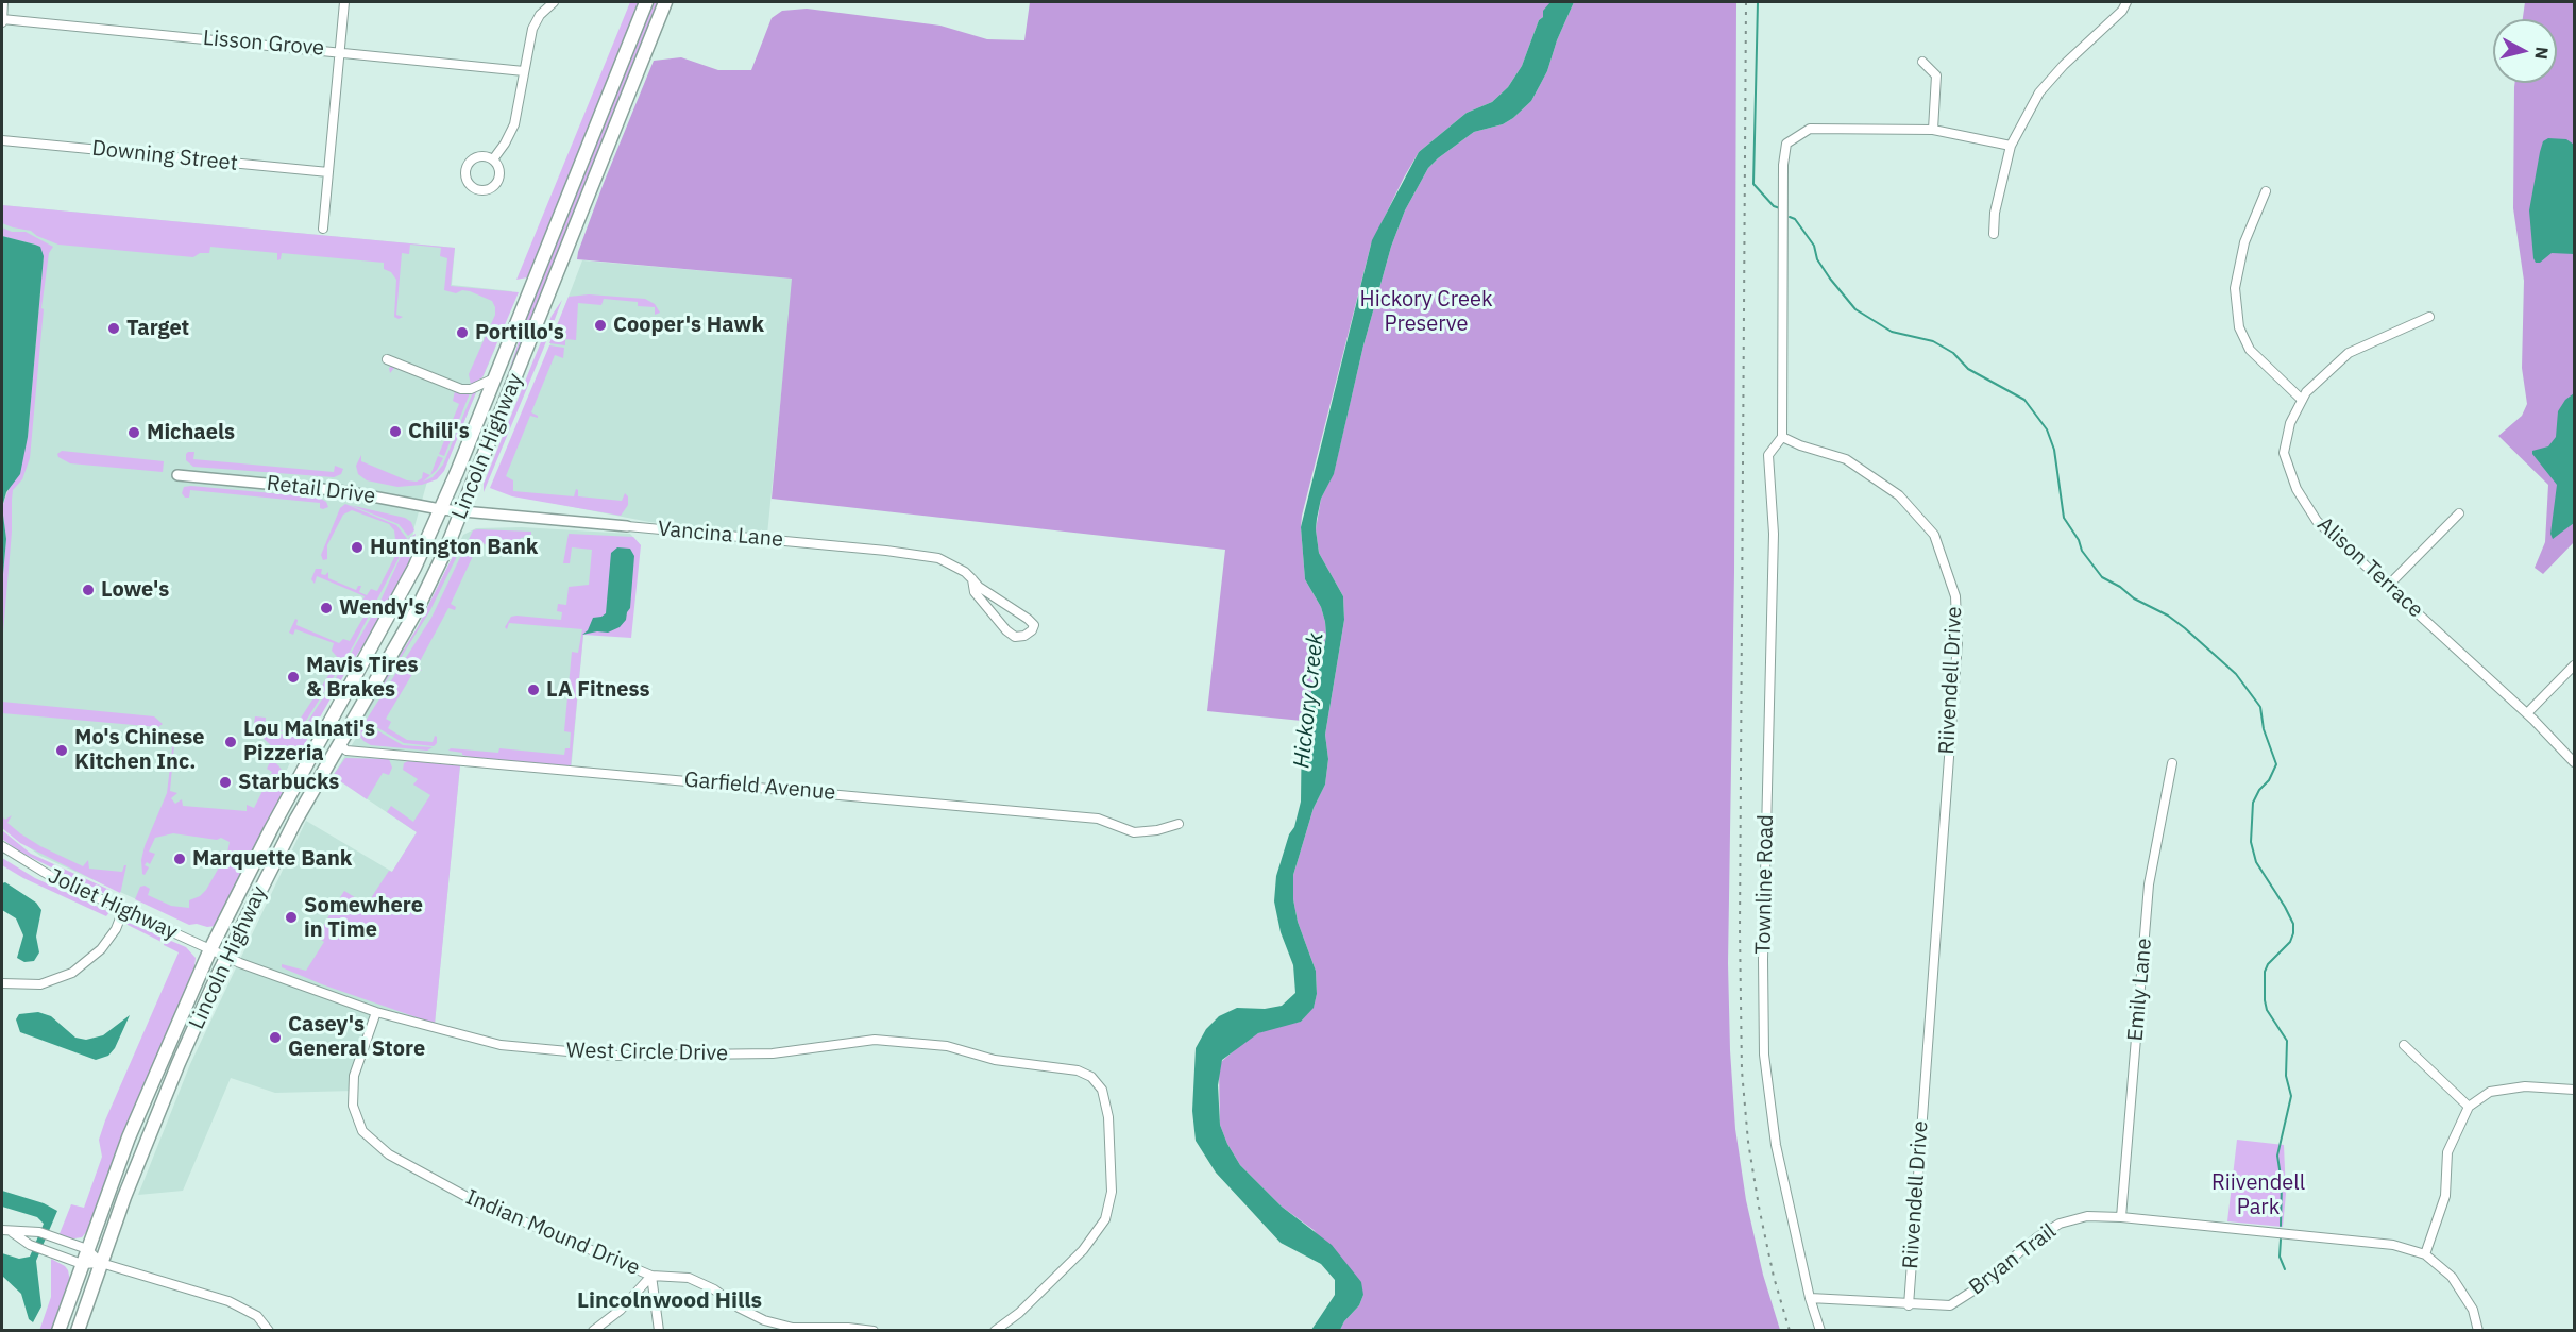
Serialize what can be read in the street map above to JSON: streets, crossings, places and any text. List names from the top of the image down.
{
  "streets": {
    "main road": ["Lincoln Highway"],
    "street": [
      "Lisson Grove",
      "Downing Street",
      "Retail Drive",
      "Vancina Lane",
      "Alison Terrace",
      "Riivendell Drive",
      "Garfield Avenue",
      "Townline Road",
      "Joliet Highway",
      "Emily Lane",
      "West Circle Drive",
      "Indian Mound Drive",
      "Bryan Trail"
    ]
  },
  "crossings": [
    ["Lincoln Highway", "Retail Drive"],
    ["Lincoln Highway", "Vancina Lane"],
    ["Lincoln Highway", "Garfield Avenue"],
    ["Lincoln Highway", "Joliet Highway"],
    ["Lincoln Highway", "West Circle Drive"],
    ["Retail Drive", "Vancina Lane"],
    ["Riivendell Drive", "Townline Road"],
    ["Riivendell Drive", "Bryan Trail"],
    ["Townline Road", "Bryan Trail"],
    ["Joliet Highway", "West Circle Drive"],
    ["Emily Lane", "Bryan Trail"],
    ["West Circle Drive", "Indian Mound Drive"]
  ],
  "districts": ["Lincolnwood Hills"],
  "water": ["Hickory Creek"],
  "parks": ["Hickory Creek Preserve", "Riivendell Park"],
  "places": [
    "Cooper's Hawk",
    "Target",
    "Portillo's",
    "Chili's",
    "Michaels",
    "Huntington Bank",
    "Lowe's",
    "Wendy's",
    "Mavis Tires & Brakes",
    "LA Fitness",
    "Lou Malnati's Pizzeria",
    "Mo's Chinese Kitchen Inc.",
    "Starbucks",
    "Marquette Bank",
    "Somewhere in Time",
    "Casey's General Store"
  ],
  "north": "right"
}
